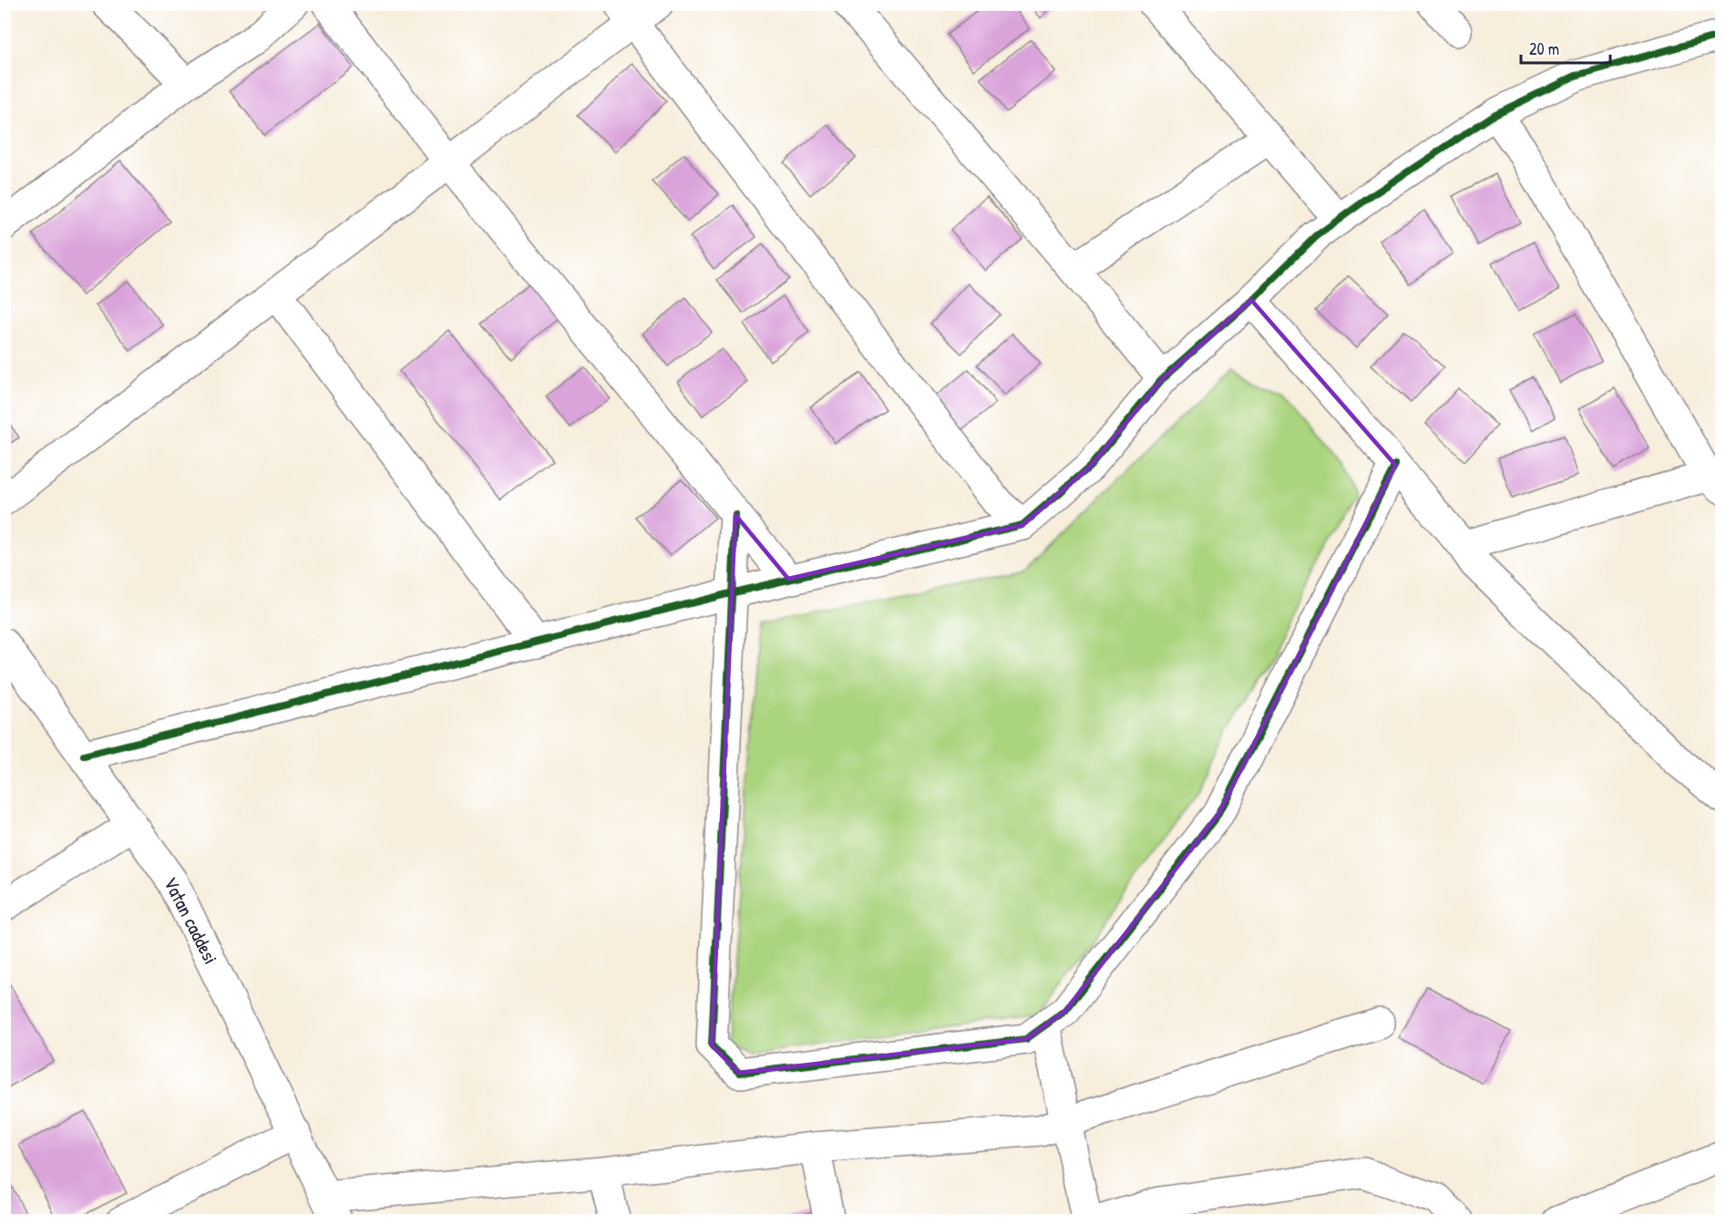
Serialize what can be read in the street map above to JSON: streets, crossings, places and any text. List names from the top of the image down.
{
  "streets": {
    "street": ["Vatan caddesi"]
  },
  "scale_bar": "20 m"
}
